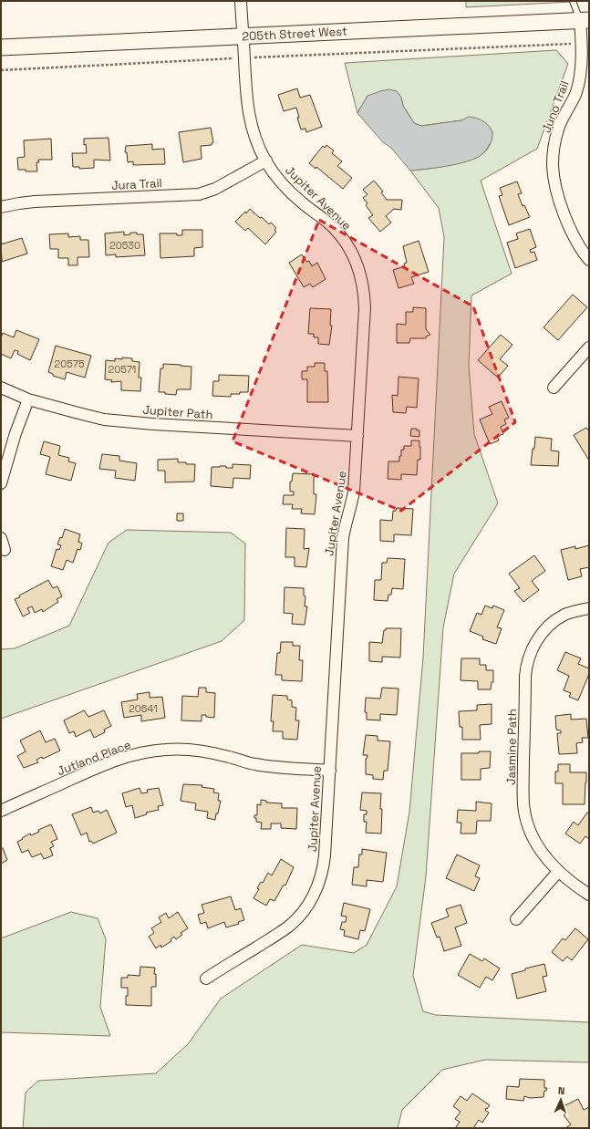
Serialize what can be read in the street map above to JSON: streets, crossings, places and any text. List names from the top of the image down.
{
  "streets": {
    "street": [
      "205th Street West",
      "Juno Trail",
      "Jura Trail",
      "Jupiter Avenue",
      "Jupiter Path",
      "Jasmine Path",
      "Jutland Place"
    ]
  },
  "crossings": [
    ["205th Street West", "Juno Trail"],
    ["205th Street West", "Jupiter Avenue"],
    ["Jura Trail", "Jupiter Avenue"],
    ["Jupiter Avenue", "Jupiter Path"],
    ["Jupiter Avenue", "Jutland Place"]
  ],
  "house_numbers": [
    "20530",
    "20575",
    "20571",
    "20641"
  ],
  "north": "top"
}
